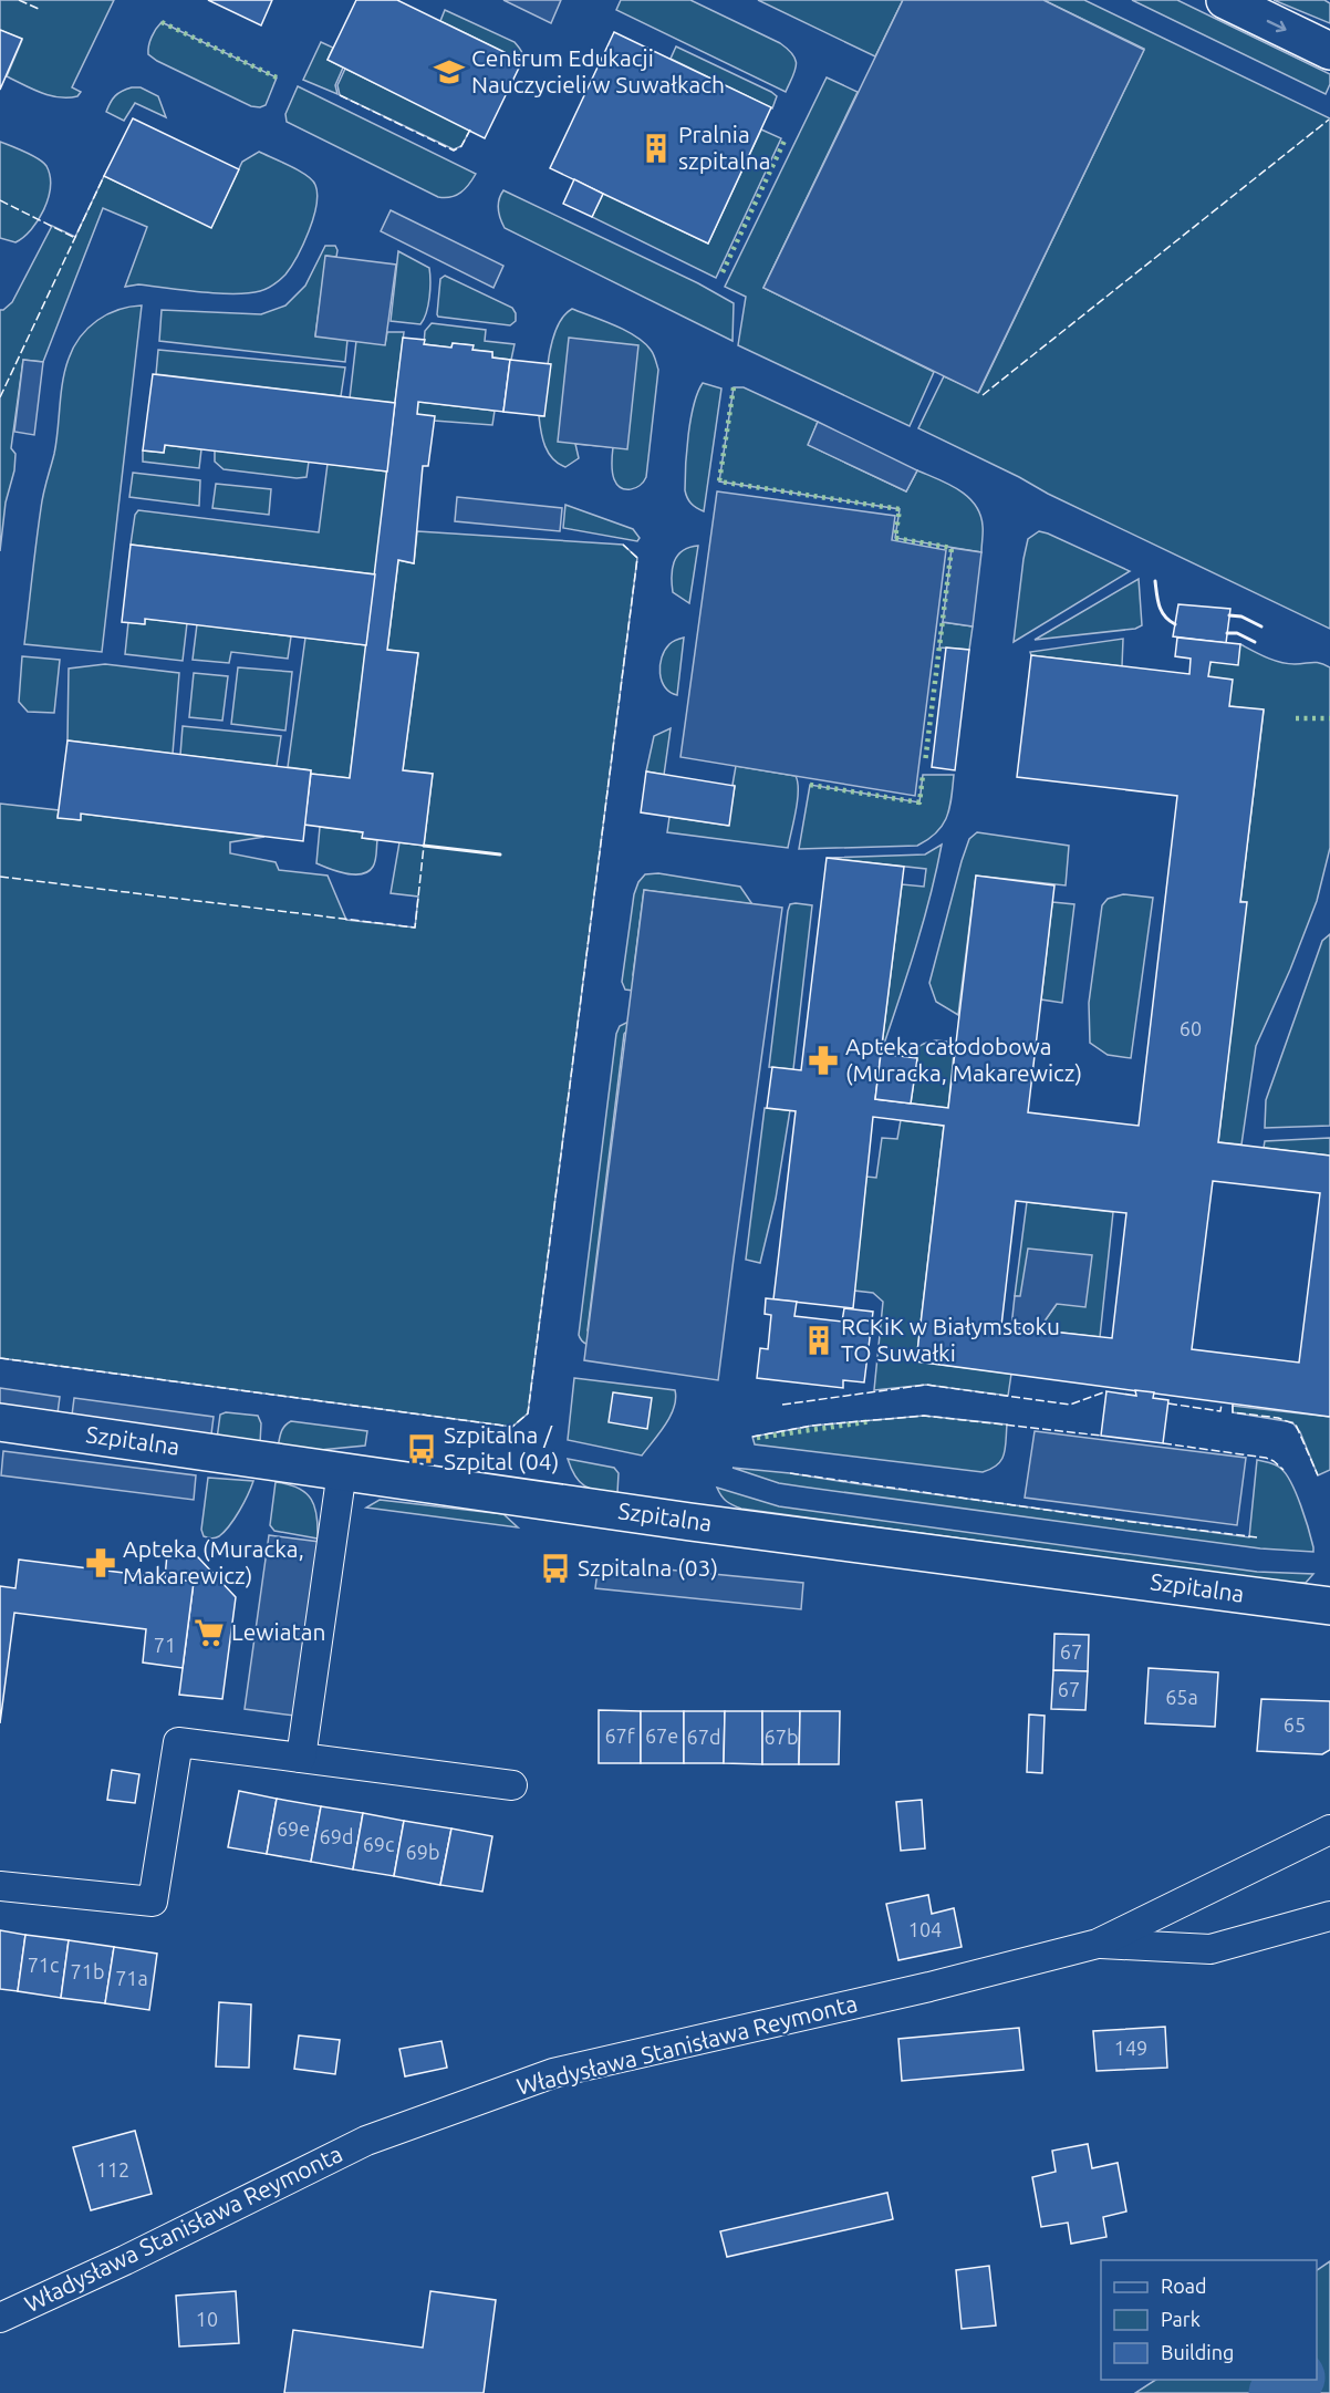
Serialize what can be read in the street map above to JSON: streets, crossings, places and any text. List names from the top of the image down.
{
  "streets": {
    "street": ["Szpitalna", "Władysława Stanisława Reymonta"]
  },
  "places": {
    "school or university": ["Centrum Edukacji Nauczycieli w Suwałkach"],
    "building": ["Pralnia szpitalna", "RCKiK w Białymstoku TO Suwałki"],
    "pharmacy": ["Apteka całodobowa (Muracka, Makarewicz)", "Apteka (Muracka, Makarewicz)"],
    "bus stop": ["Szpitalna / Szpital (04)", "Szpitalna (03)"],
    "supermarket": ["Lewiatan"]
  },
  "house_numbers": [
    "60",
    "71",
    "67",
    "67",
    "65a",
    "65",
    "67f",
    "67e",
    "67d",
    "67b",
    "69e",
    "69d",
    "69c",
    "69b",
    "104",
    "71c",
    "71b",
    "71a",
    "149",
    "112",
    "10"
  ],
  "legend": ["Road", "Park", "Building"]
}
